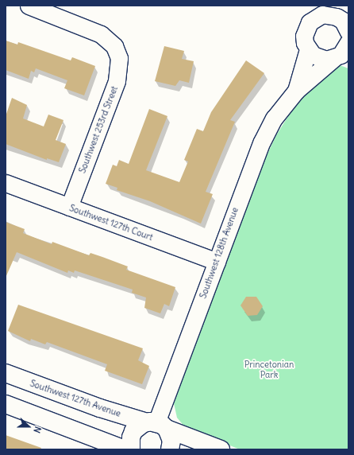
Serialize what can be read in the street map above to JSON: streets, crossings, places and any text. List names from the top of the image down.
{
  "streets": {
    "street": [
      "Southwest 253rd Street",
      "Southwest 127th Court",
      "Southwest 128th Avenue",
      "Southwest 127th Avenue"
    ]
  },
  "crossings": [
    ["Southwest 253rd Street", "Southwest 127th Court"],
    ["Southwest 127th Court", "Southwest 128th Avenue"],
    ["Southwest 128th Avenue", "Southwest 127th Avenue"]
  ],
  "parks": ["Princetonian Park"],
  "north": "right"
}
